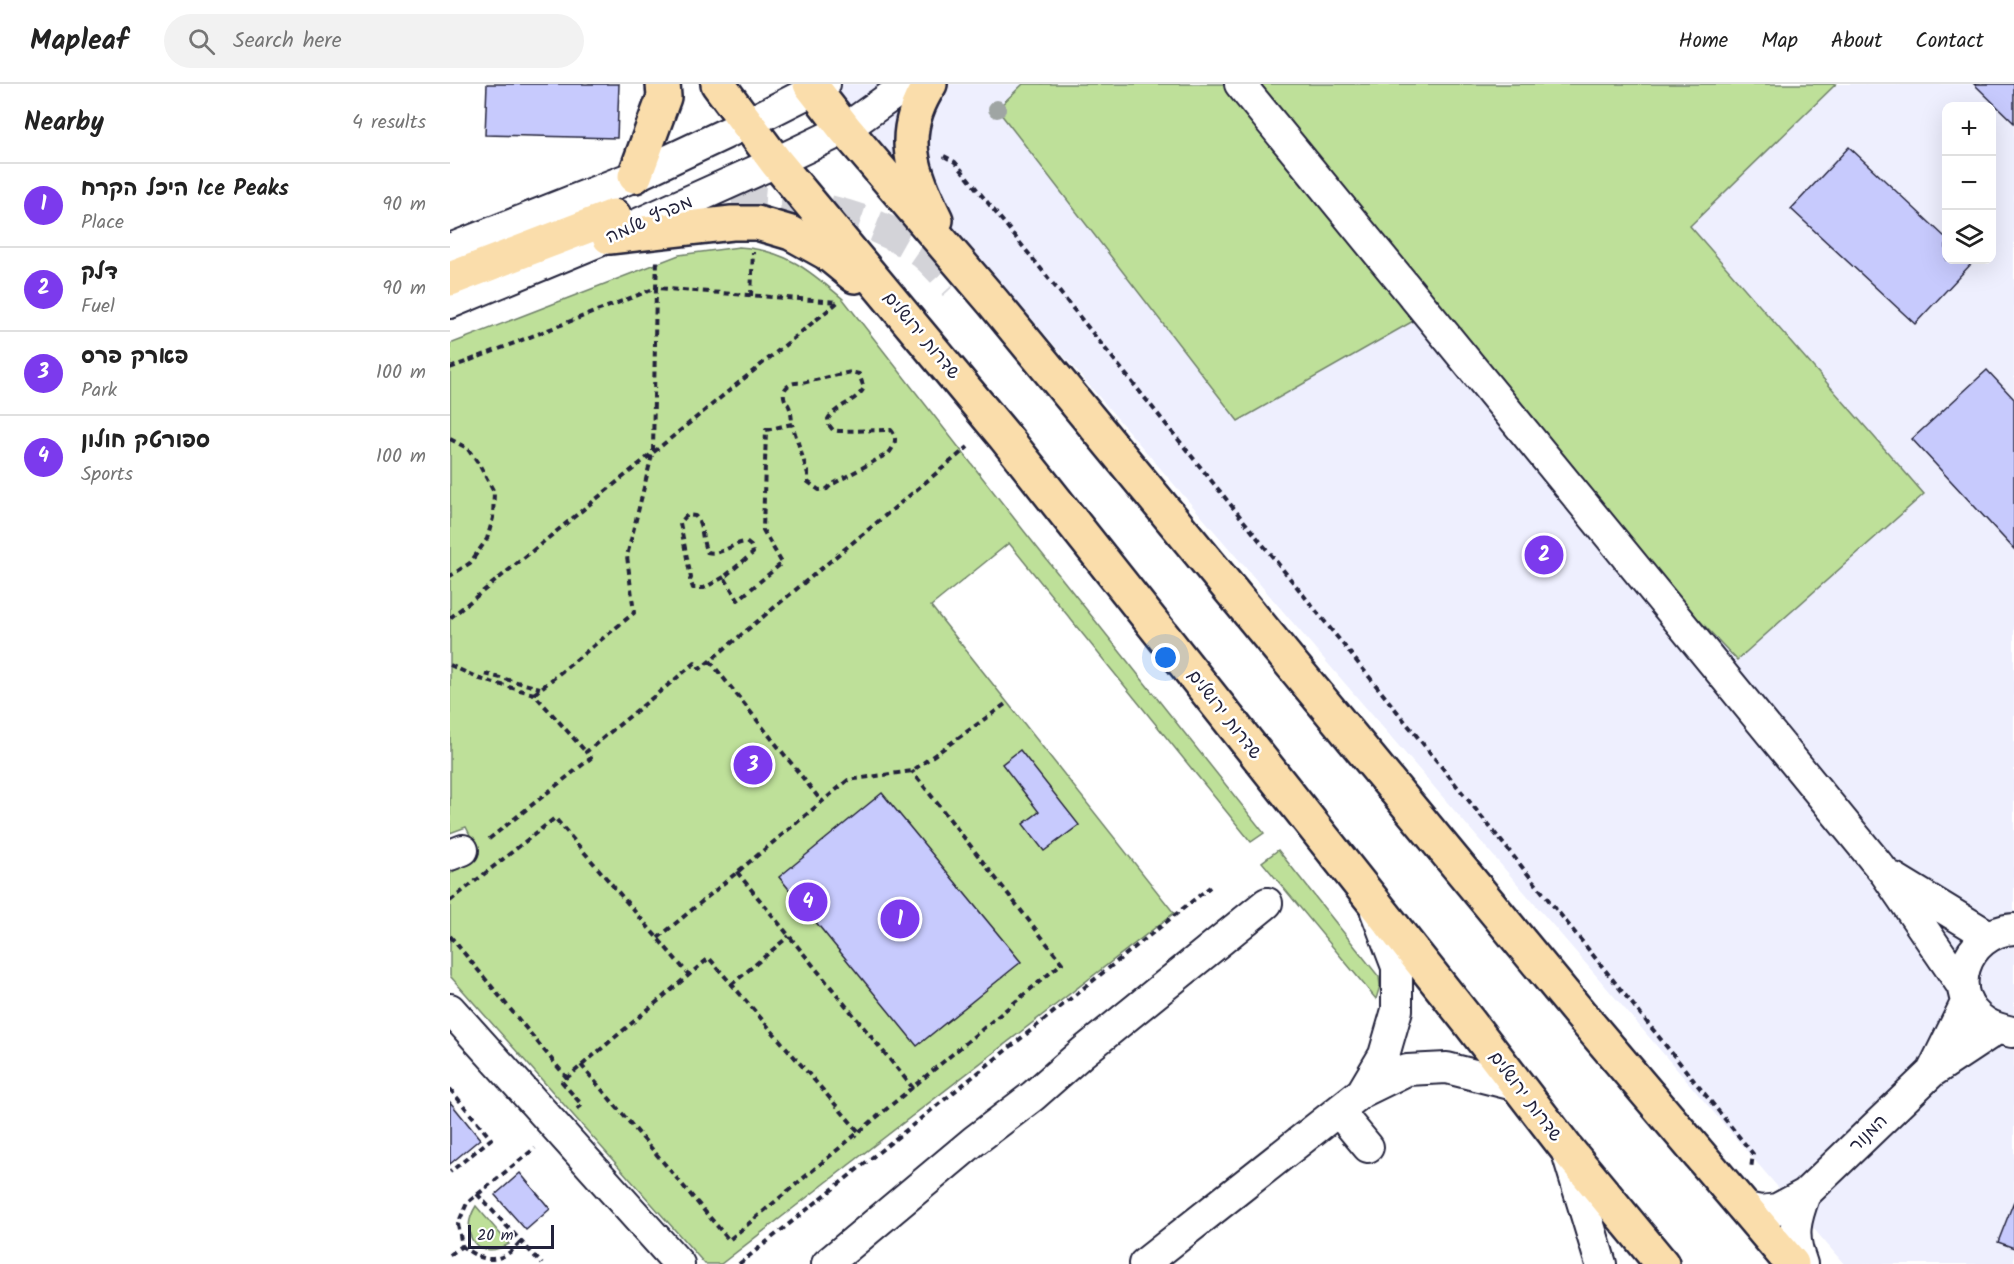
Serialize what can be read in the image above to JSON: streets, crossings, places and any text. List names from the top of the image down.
{
  "streets": {
    "main road": ["שדרות ירושלים"],
    "street": ["מפרץ שלמה", "המנור"]
  },
  "crossings": [
    ["מפרץ שלמה", "שדרות ירושלים"]
  ],
  "scale_bar": "20 m",
  "page": {
    "header": "Mapleaf",
    "search": "Search here",
    "nav": [
      "Home",
      "Map",
      "About",
      "Contact"
    ],
    "heading": ["Nearby", "4 results"],
    "map_buttons": ["+", "−"],
    "list": [
      {
        "mark": "1",
        "name": "היכל הקרח Ice Peaks",
        "note": "Place",
        "value": "90 m"
      },
      {
        "mark": "2",
        "name": "דלק",
        "note": "Fuel",
        "value": "90 m"
      },
      {
        "mark": "3",
        "name": "פארק פרס",
        "note": "Park",
        "value": "100 m"
      },
      {
        "mark": "4",
        "name": "ספורטק חולון",
        "note": "Sports",
        "value": "100 m"
      }
    ],
    "pins": [
      "2",
      "3",
      "4",
      "1"
    ],
    "scale": "20 m"
  }
}
